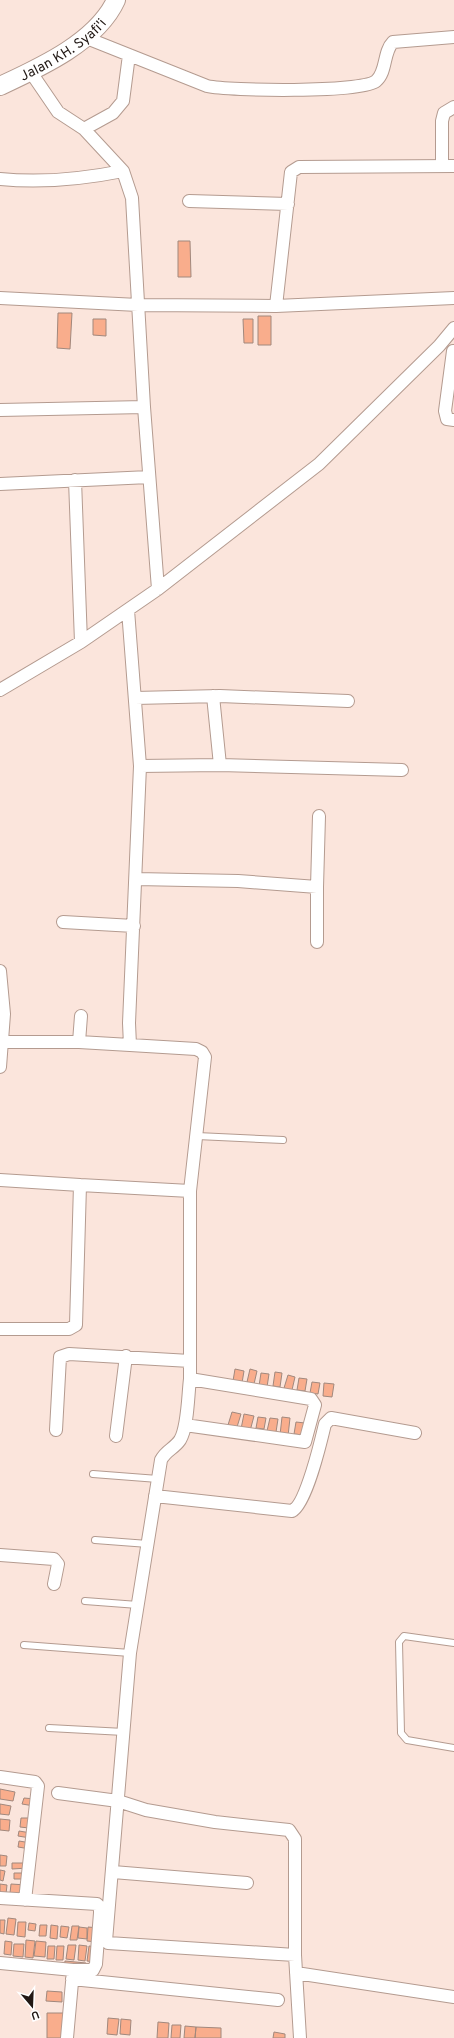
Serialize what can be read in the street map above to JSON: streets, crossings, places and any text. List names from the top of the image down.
{
  "streets": {
    "main road": ["Jalan KH. Syafi'i"]
  },
  "north": "bottom"
}
